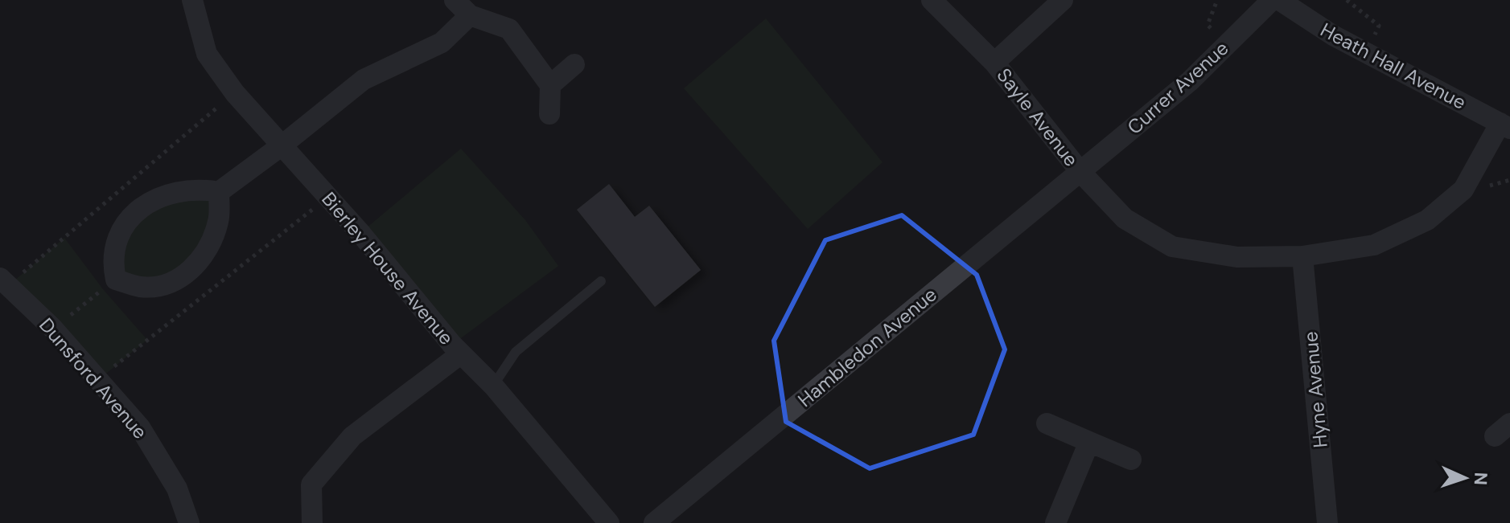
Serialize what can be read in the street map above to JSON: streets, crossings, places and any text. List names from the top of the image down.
{
  "streets": {
    "street": [
      "Heath Hall Avenue",
      "Currer Avenue",
      "Sayle Avenue",
      "Bierley House Avenue",
      "Hambledon Avenue",
      "Dunsford Avenue",
      "Hyne Avenue"
    ]
  },
  "crossings": [
    ["Heath Hall Avenue", "Sayle Avenue"],
    ["Currer Avenue", "Sayle Avenue"],
    ["Currer Avenue", "Hambledon Avenue"],
    ["Sayle Avenue", "Hambledon Avenue"],
    ["Sayle Avenue", "Hyne Avenue"]
  ],
  "north": "right"
}
